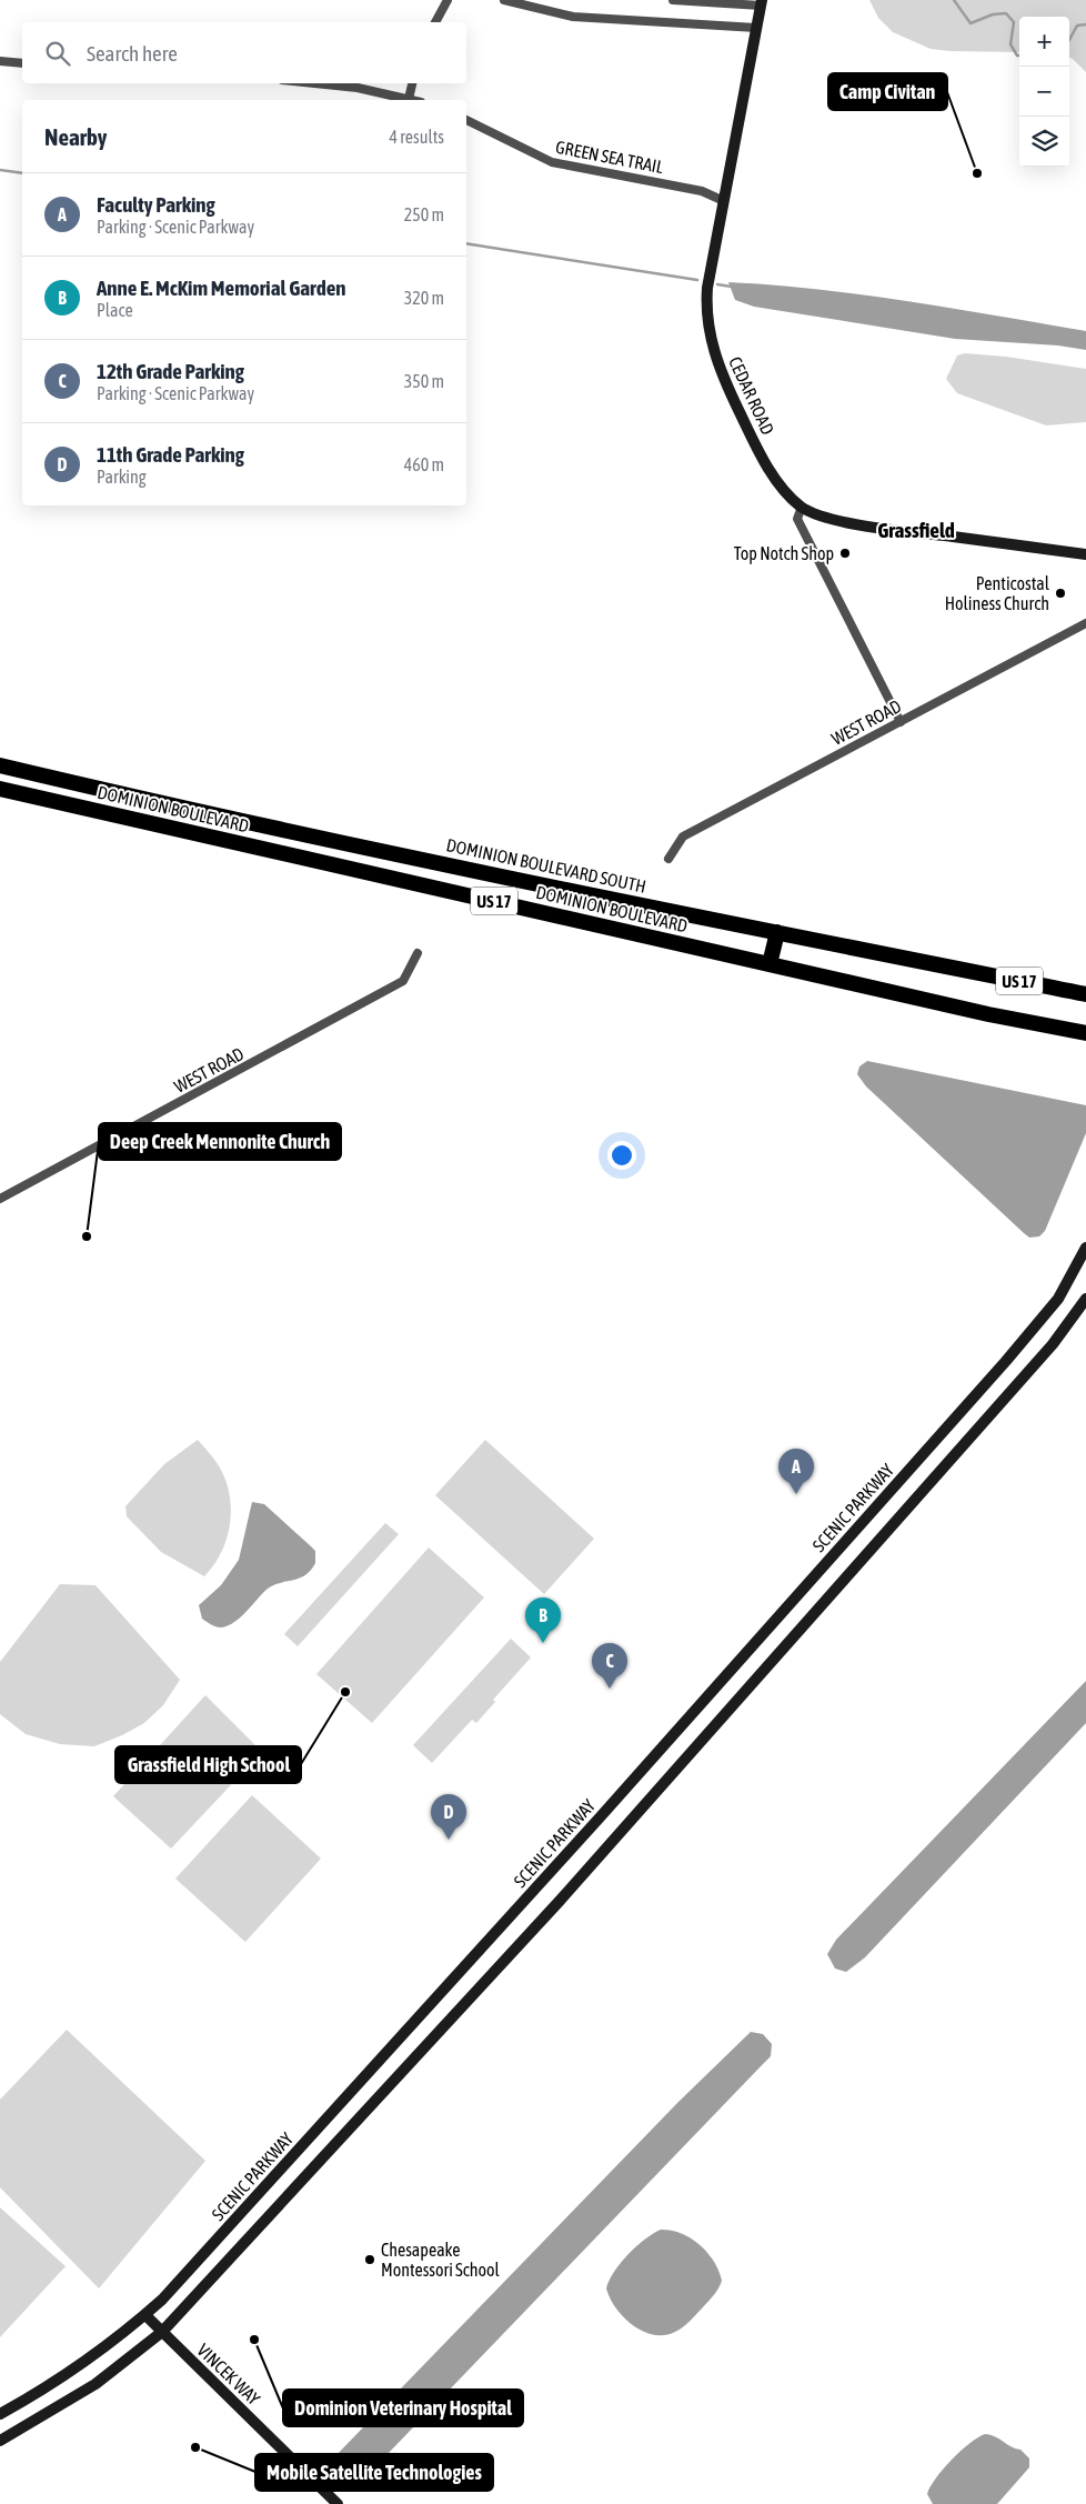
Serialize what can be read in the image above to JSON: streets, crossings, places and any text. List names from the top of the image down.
{
  "streets": {
    "highway": ["DOMINION BOULEVARD", "DOMINION BOULEVARD SOUTH", "US 17"],
    "street": [
      "GREEN SEA TRAIL",
      "CEDAR ROAD",
      "WEST ROAD",
      "SCENIC PARKWAY",
      "VINCEK WAY"
    ]
  },
  "crossings": [
    ["GREEN SEA TRAIL", "CEDAR ROAD"],
    ["DOMINION BOULEVARD", "US 17"],
    ["SCENIC PARKWAY", "VINCEK WAY"]
  ],
  "districts": ["Grassfield"],
  "places": [
    "Camp Civitan",
    "Top Notch Shop",
    "Penticostal Holiness Church",
    "Deep Creek Mennonite Church",
    "Grassfield High School",
    "Chesapeake Montessori School",
    "Dominion Veterinary Hospital",
    "Mobile Satellite Technologies"
  ],
  "page": {
    "map_buttons": ["+", "−"],
    "search": "Search here",
    "heading": ["Nearby", "4 results"],
    "list": [
      {
        "mark": "A",
        "name": "Faculty Parking",
        "note": "Parking · Scenic Parkway",
        "value": "250 m"
      },
      {
        "mark": "B",
        "name": "Anne E. McKim Memorial Garden",
        "note": "Place",
        "value": "320 m"
      },
      {
        "mark": "C",
        "name": "12th Grade Parking",
        "note": "Parking · Scenic Parkway",
        "value": "350 m"
      },
      {
        "mark": "D",
        "name": "11th Grade Parking",
        "note": "Parking",
        "value": "460 m"
      }
    ],
    "pins": [
      "A",
      "B",
      "C",
      "D"
    ]
  }
}
